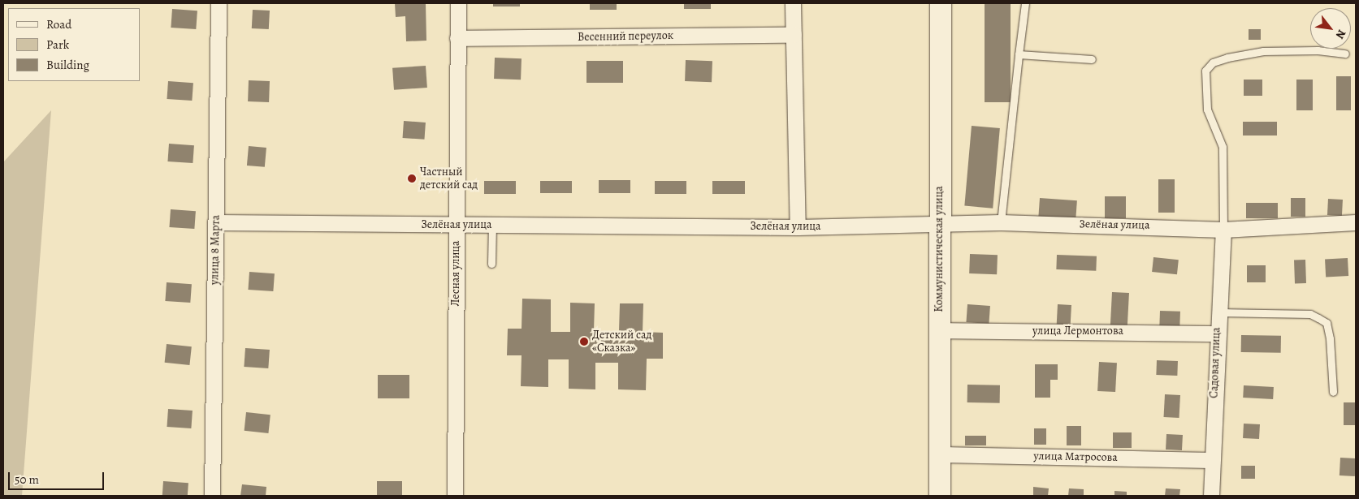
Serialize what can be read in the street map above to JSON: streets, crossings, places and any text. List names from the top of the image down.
{
  "streets": {
    "street": [
      "Весенний переулок",
      "Зелёная улица",
      "Коммунистическая улица",
      "улица 8 Марта",
      "Лесная улица",
      "улица Лермонтова",
      "Садовая улица",
      "улица Матросова"
    ]
  },
  "crossings": [
    ["Весенний переулок", "Лесная улица"],
    ["Зелёная улица", "Коммунистическая улица"],
    ["Зелёная улица", "улица 8 Марта"],
    ["Зелёная улица", "Лесная улица"],
    ["Зелёная улица", "Садовая улица"],
    ["Коммунистическая улица", "улица Лермонтова"],
    ["Коммунистическая улица", "улица Матросова"],
    ["улица Лермонтова", "Садовая улица"],
    ["Садовая улица", "улица Матросова"]
  ],
  "places": ["Частный детский сад", "Детский сад «Сказка»"],
  "legend": ["Road", "Park", "Building"],
  "scale_bar": "50 m",
  "north": "bottom right"
}
